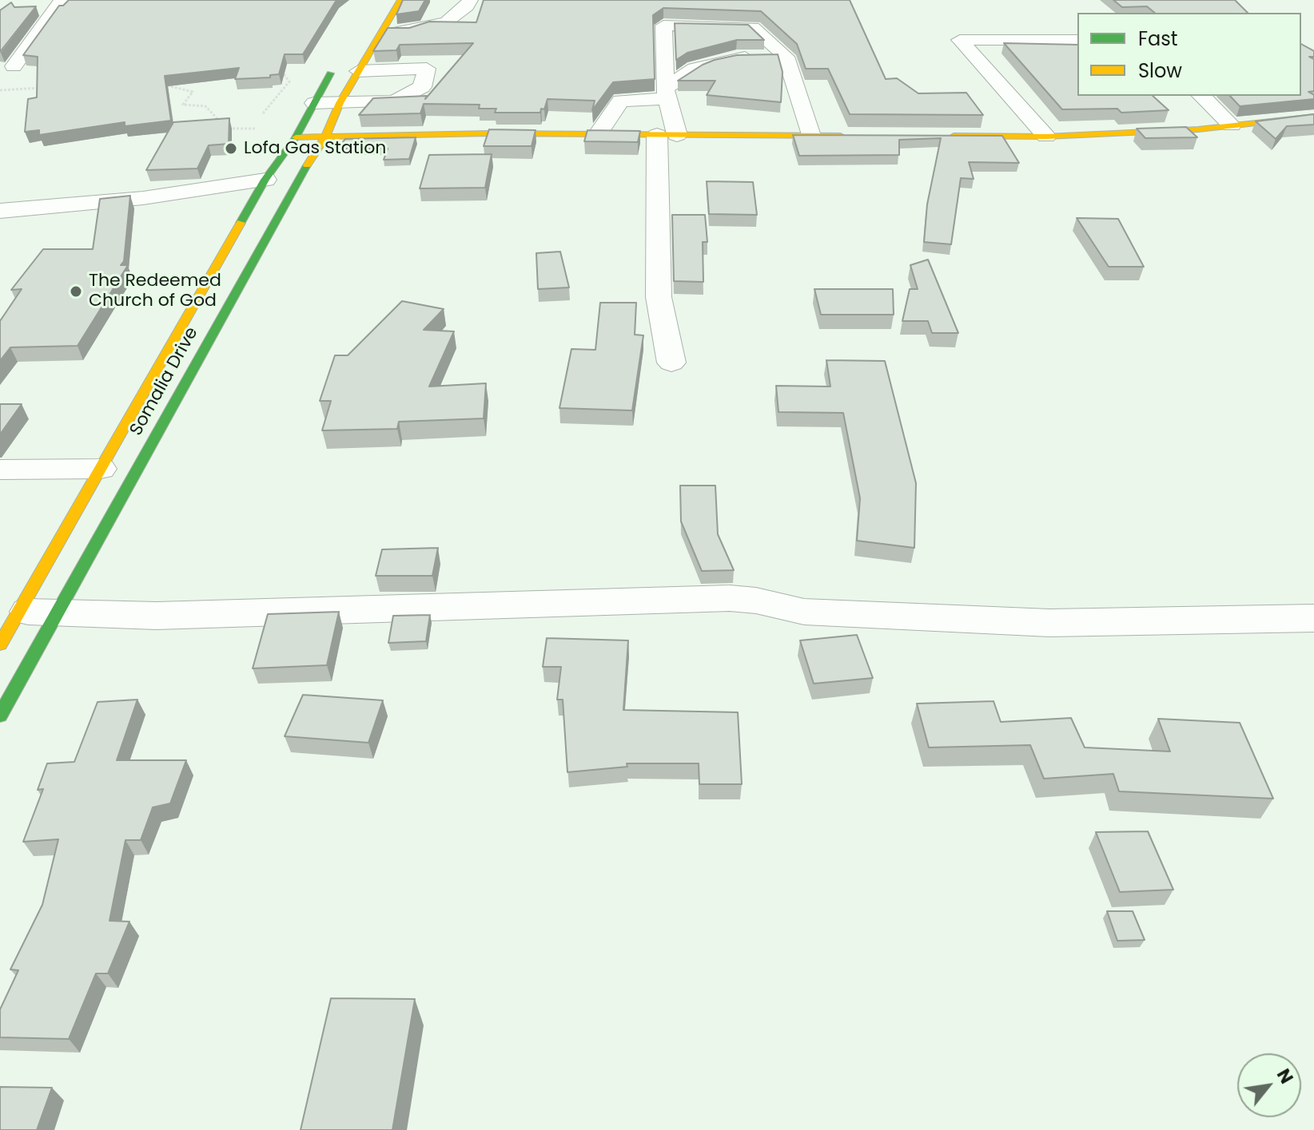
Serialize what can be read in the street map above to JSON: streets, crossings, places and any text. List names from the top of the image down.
{
  "streets": {
    "main road": ["Somalia Drive"]
  },
  "places": ["Lofa Gas Station", "The Redeemed Church of God"],
  "legend": ["Fast", "Slow"],
  "north": "top right"
}
